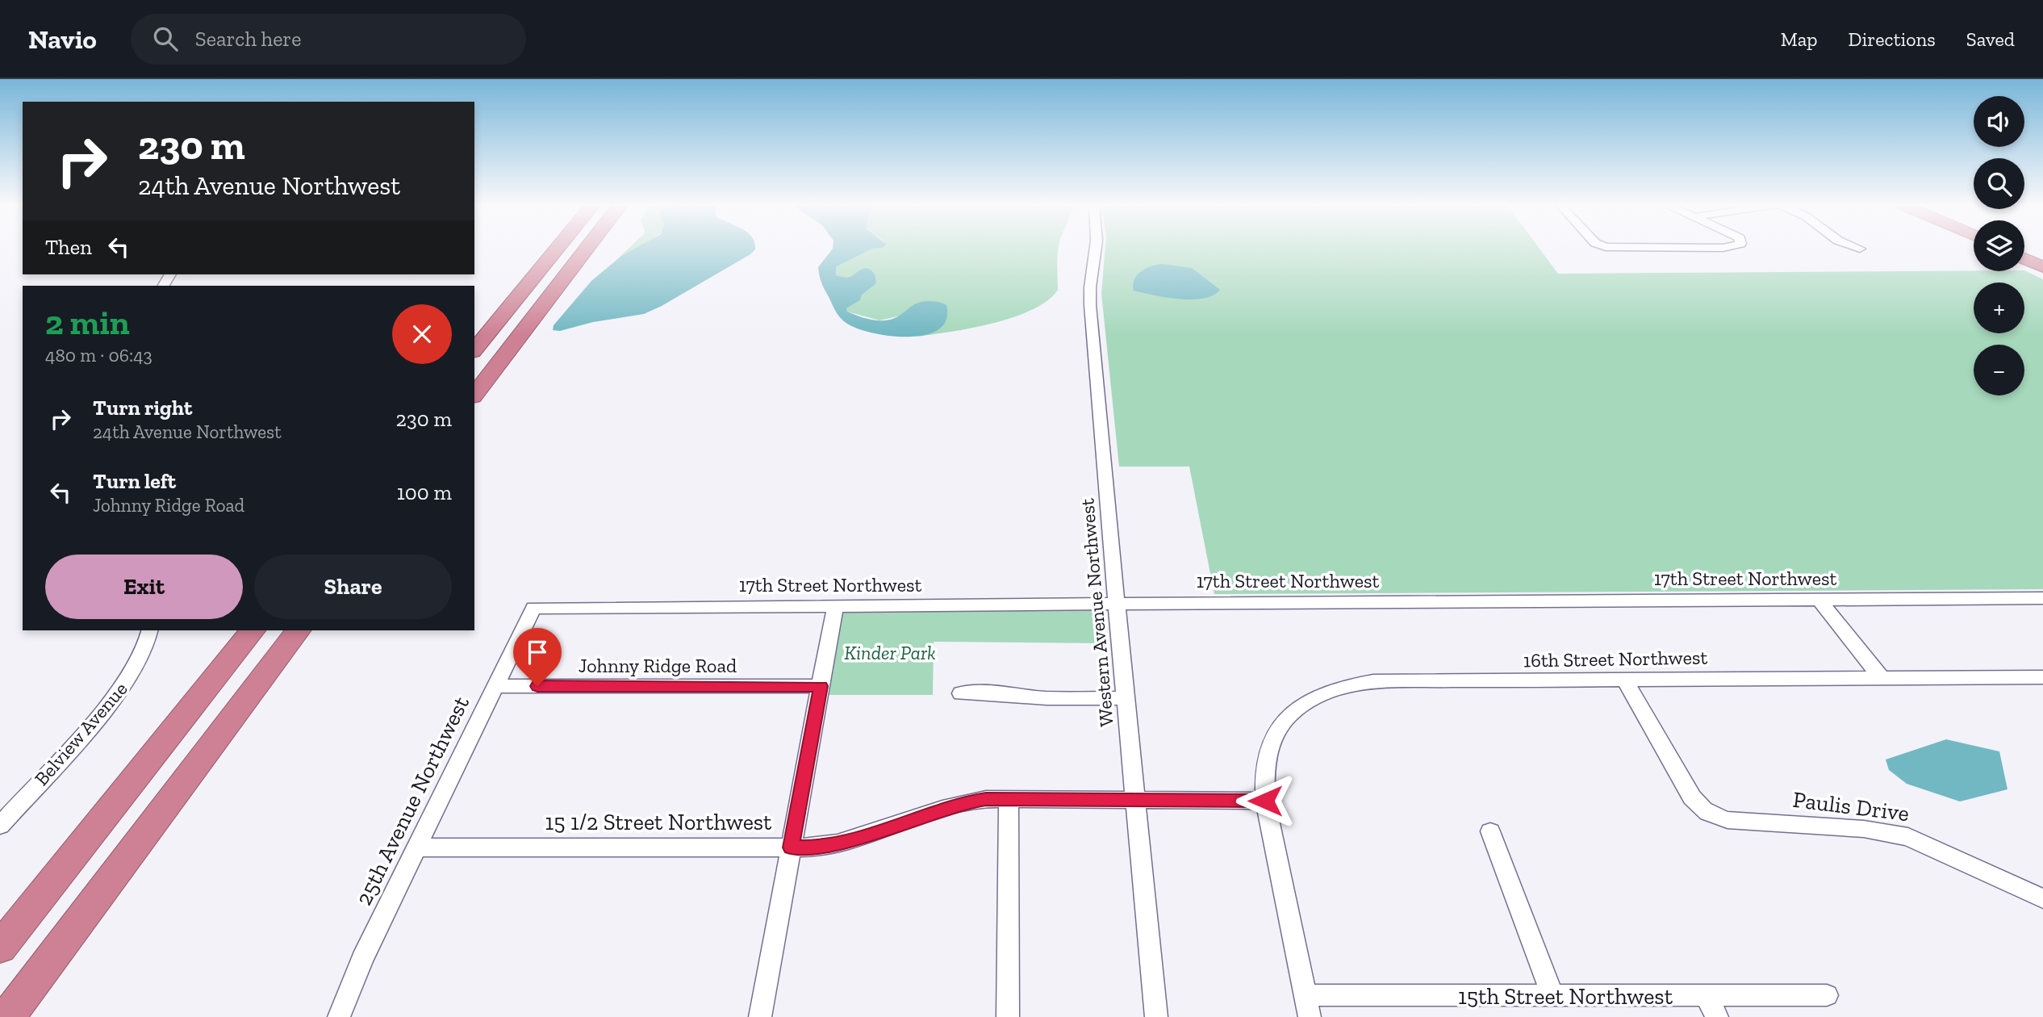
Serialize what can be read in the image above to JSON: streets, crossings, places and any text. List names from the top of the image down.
{
  "streets": {
    "street": [
      "17th Street Northwest",
      "Western Avenue Northwest",
      "16th Street Northwest",
      "Johnny Ridge Road",
      "Belview Avenue",
      "25th Avenue Northwest",
      "Paulis Drive",
      "15 1/2 Street Northwest",
      "15th Street Northwest"
    ]
  },
  "crossings": [
    ["17th Street Northwest", "Western Avenue Northwest"],
    ["17th Street Northwest", "25th Avenue Northwest"],
    ["Western Avenue Northwest", "15 1/2 Street Northwest"],
    ["16th Street Northwest", "Paulis Drive"],
    ["16th Street Northwest", "15 1/2 Street Northwest"],
    ["16th Street Northwest", "15th Street Northwest"],
    ["Johnny Ridge Road", "25th Avenue Northwest"],
    ["25th Avenue Northwest", "15 1/2 Street Northwest"]
  ],
  "parks": ["Kinder Park"],
  "page": {
    "header": "Navio",
    "search": "Search here",
    "nav": ["Map", "Directions", "Saved"],
    "map_buttons": ["+", "−"],
    "turn": ["230 m", "24th Avenue Northwest"],
    "then": "Then",
    "heading": ["2 min", "480 m · 06:43"],
    "list": [
      {
        "name": "Turn right",
        "note": "24th Avenue Northwest",
        "value": "230 m"
      },
      {
        "name": "Turn left",
        "note": "Johnny Ridge Road",
        "value": "100 m"
      }
    ],
    "buttons": ["Exit", "Share"]
  }
}
